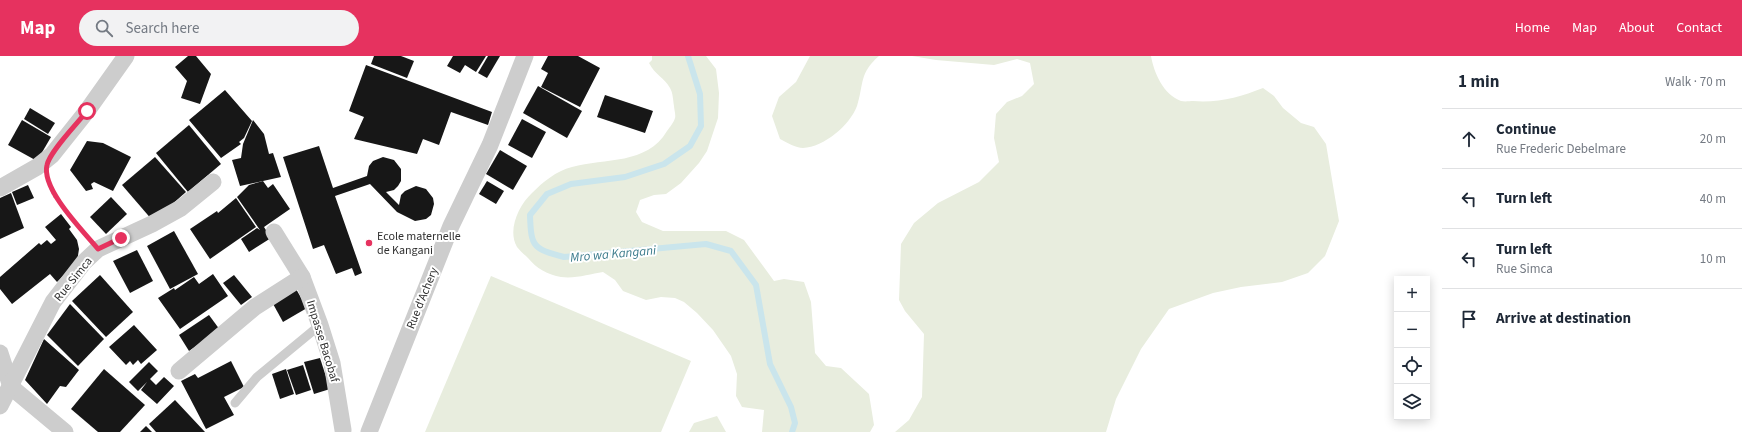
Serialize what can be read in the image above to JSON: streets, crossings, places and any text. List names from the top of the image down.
{
  "streets": {
    "street": ["Rue Simca", "Rue d'Achery", "Impasse Bacobaf"]
  },
  "water": ["Mro wa Kangani"],
  "places": ["Ecole maternelle de Kangani"],
  "page": {
    "header": "Map",
    "search": "Search here",
    "nav": [
      "Home",
      "Map",
      "About",
      "Contact"
    ],
    "heading": ["1 min", "Walk · 70 m"],
    "list": [
      ["Continue", "Rue Frederic Debelmare", "20 m"],
      ["Turn left", "40 m"],
      ["Turn left", "Rue Simca", "10 m"],
      "Arrive at destination"
    ],
    "map_buttons": ["+", "−"]
  }
}
